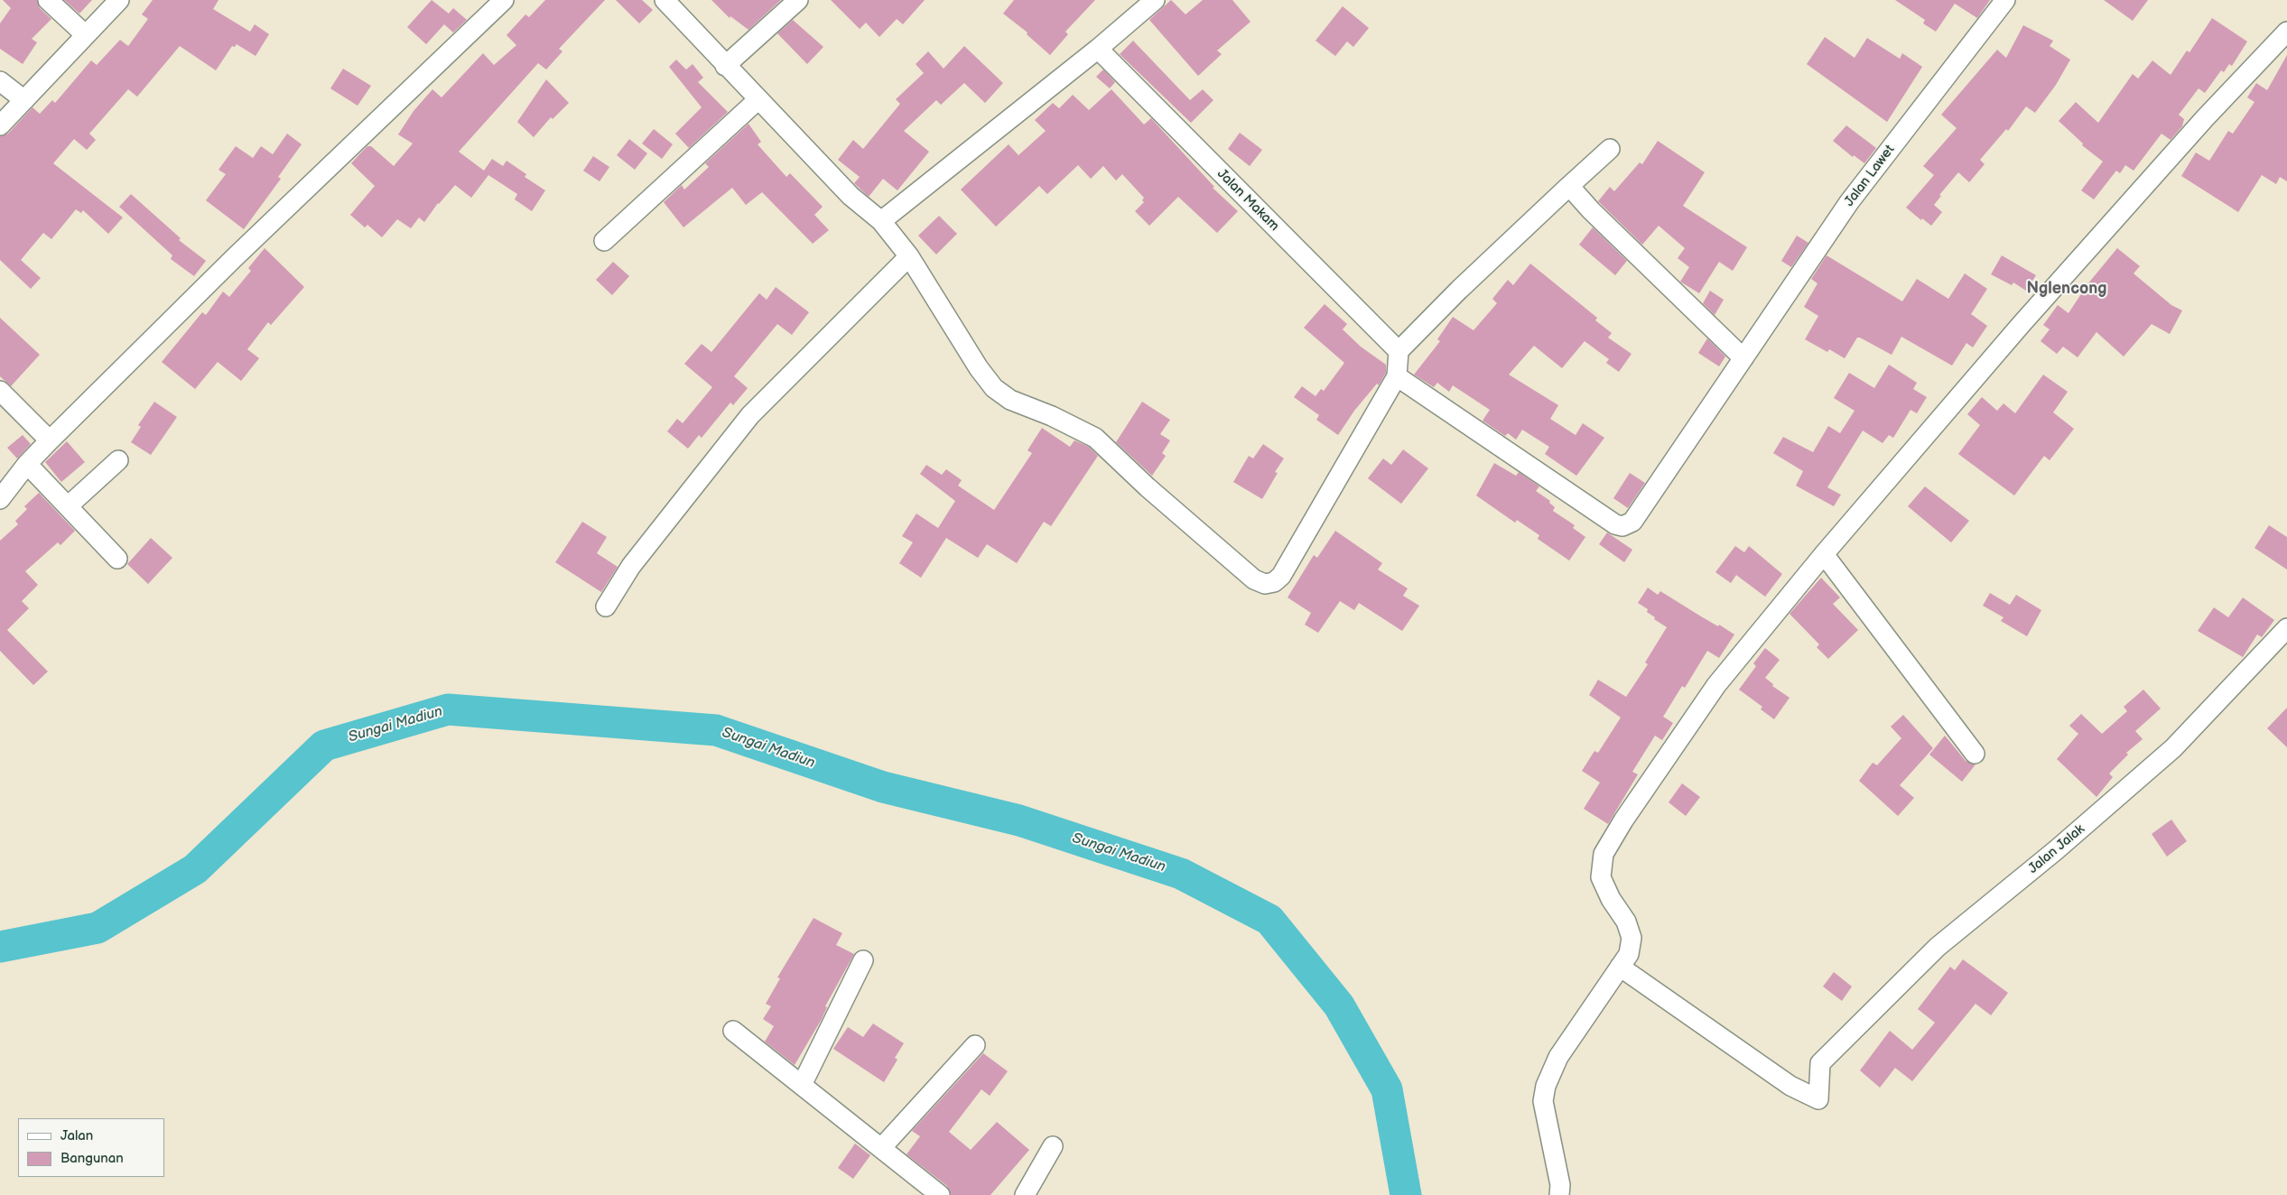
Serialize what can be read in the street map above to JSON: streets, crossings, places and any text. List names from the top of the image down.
{
  "streets": {
    "street": ["Jalan Lawet", "Jalan Makam", "Jalan Jalak"]
  },
  "districts": ["Nglencong"],
  "water": ["Sungai Madiun"],
  "legend": ["Jalan", "Bangunan"]
}
